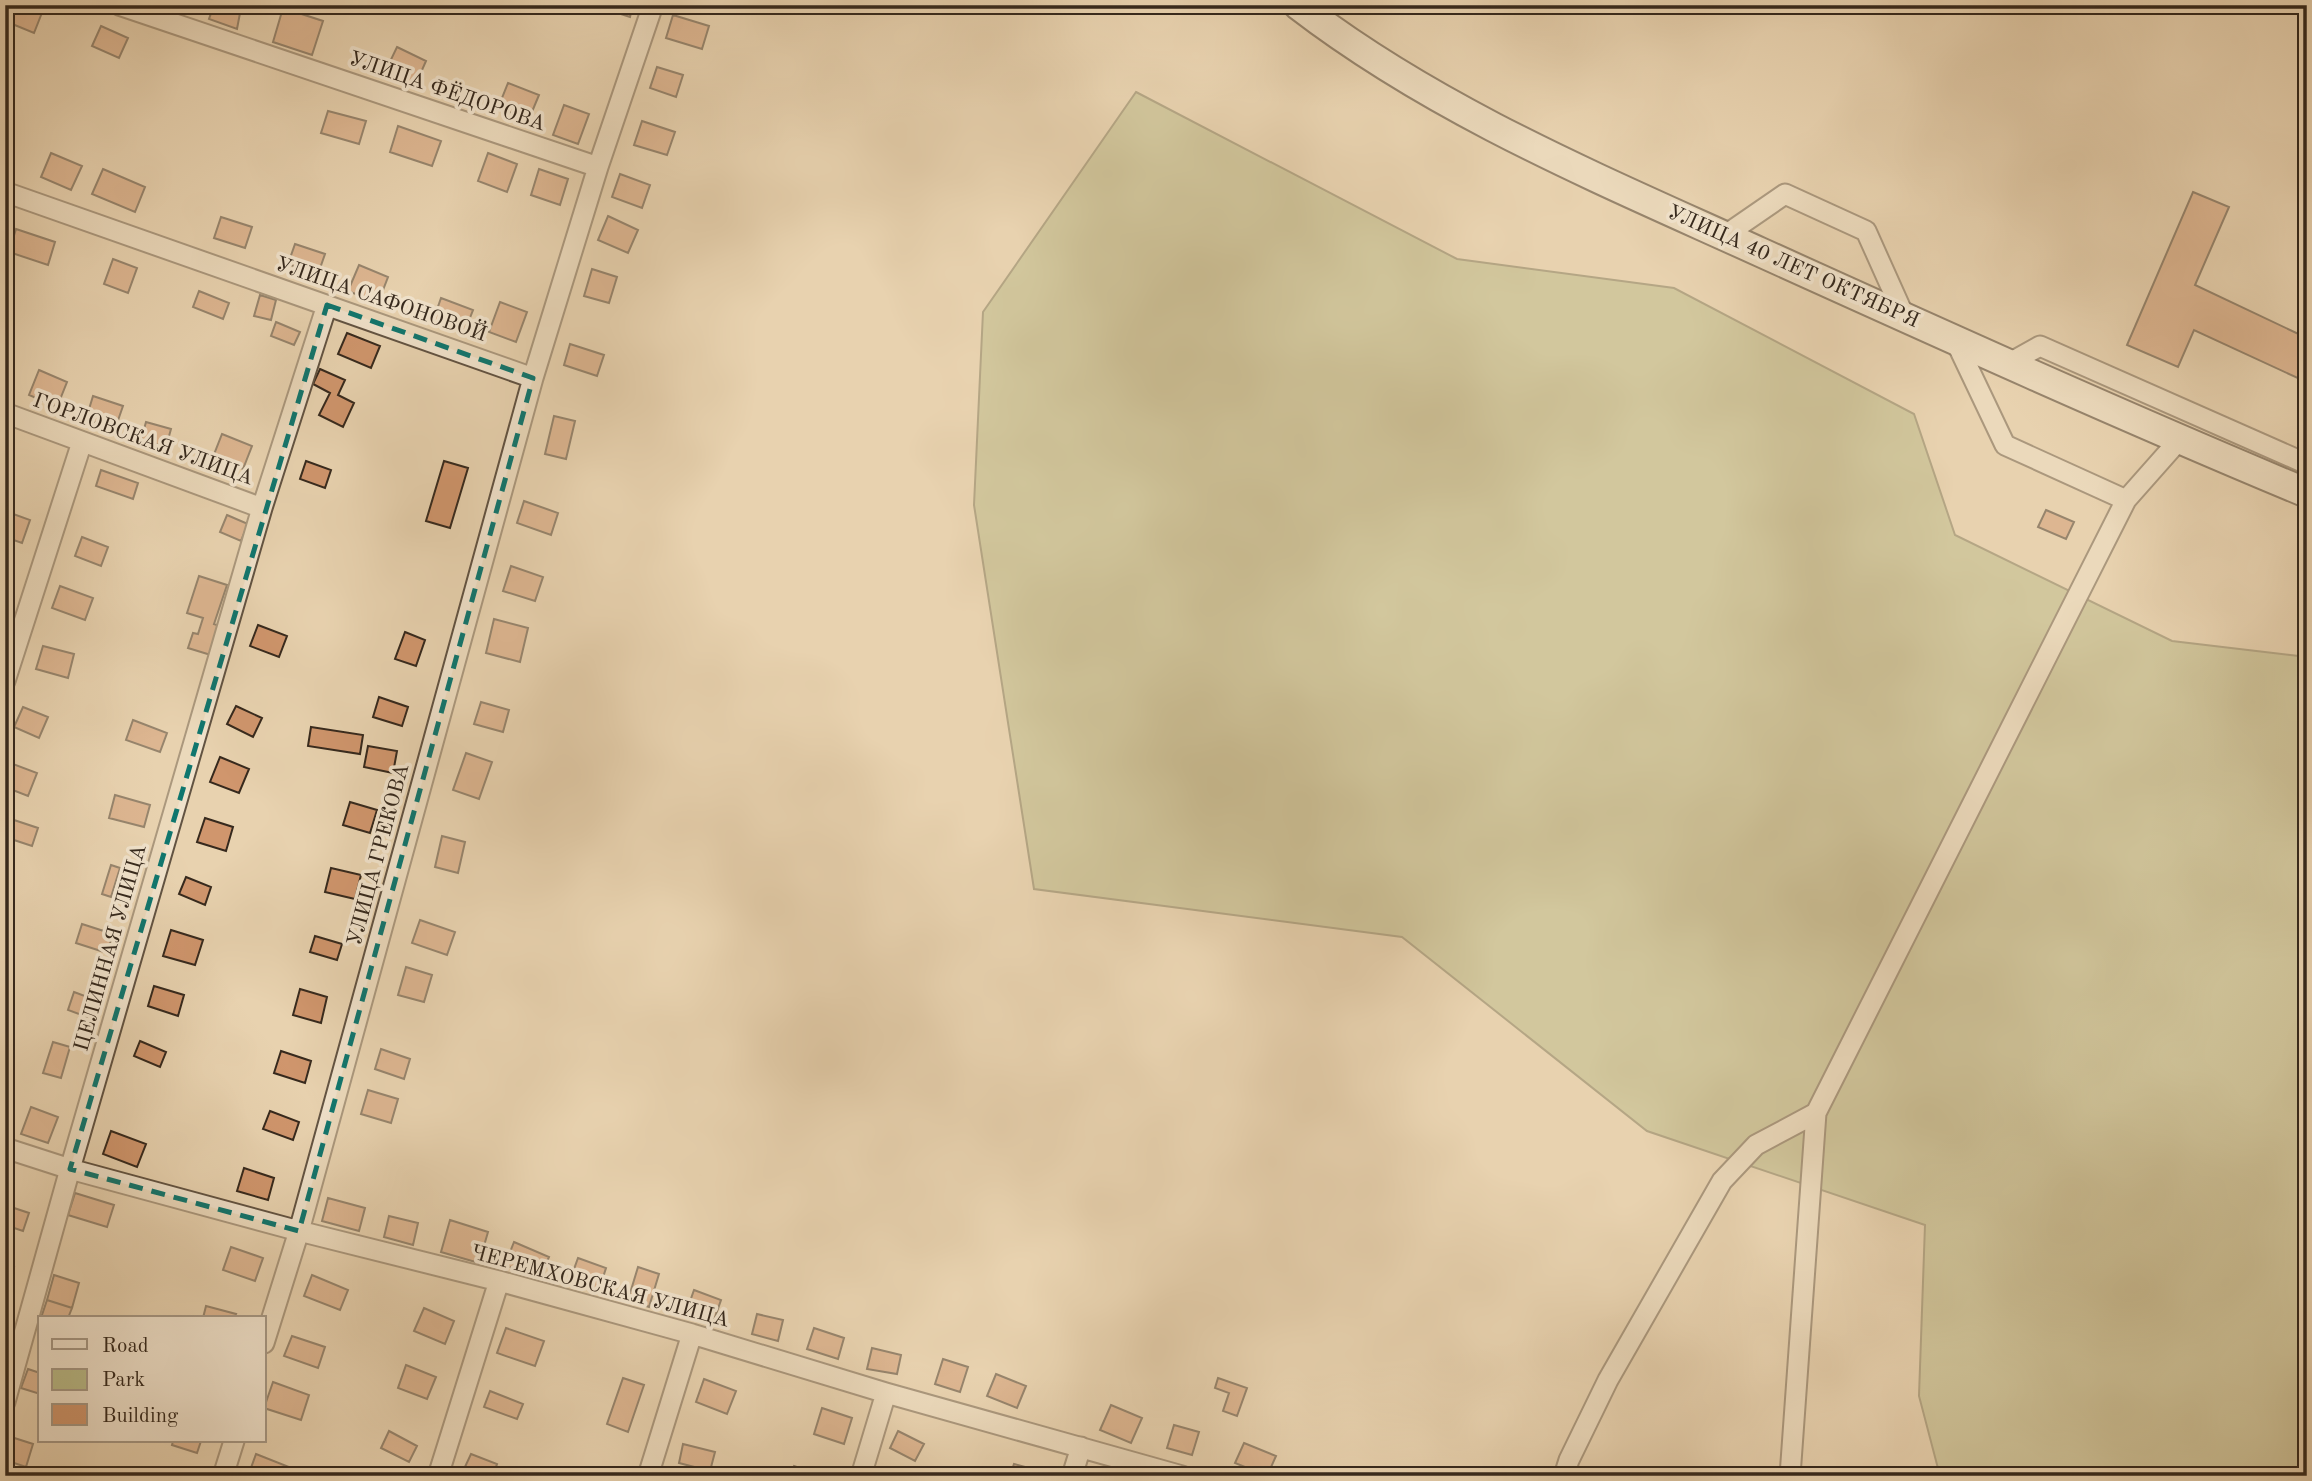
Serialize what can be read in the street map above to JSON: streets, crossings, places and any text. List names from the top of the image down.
{
  "streets": {
    "main road": ["УЛИЦА 40 ЛЕТ ОКТЯБРЯ"],
    "street": [
      "УЛИЦА ФЁДОРОВА",
      "УЛИЦА САФОНОВОЙ",
      "ГОРЛОВСКАЯ УЛИЦА",
      "УЛИЦА ГРЕКОВА",
      "ЦЕЛИННАЯ УЛИЦА",
      "ЧЕРЕМХОВСКАЯ УЛИЦА"
    ]
  },
  "crossings": [
    ["УЛИЦА САФОНОВОЙ", "ГОРЛОВСКАЯ УЛИЦА"],
    ["УЛИЦА САФОНОВОЙ", "УЛИЦА ГРЕКОВА"],
    ["ГОРЛОВСКАЯ УЛИЦА", "ЦЕЛИННАЯ УЛИЦА"],
    ["УЛИЦА ГРЕКОВА", "ЧЕРЕМХОВСКАЯ УЛИЦА"],
    ["ЦЕЛИННАЯ УЛИЦА", "ЧЕРЕМХОВСКАЯ УЛИЦА"]
  ],
  "legend": ["Road", "Park", "Building"]
}
